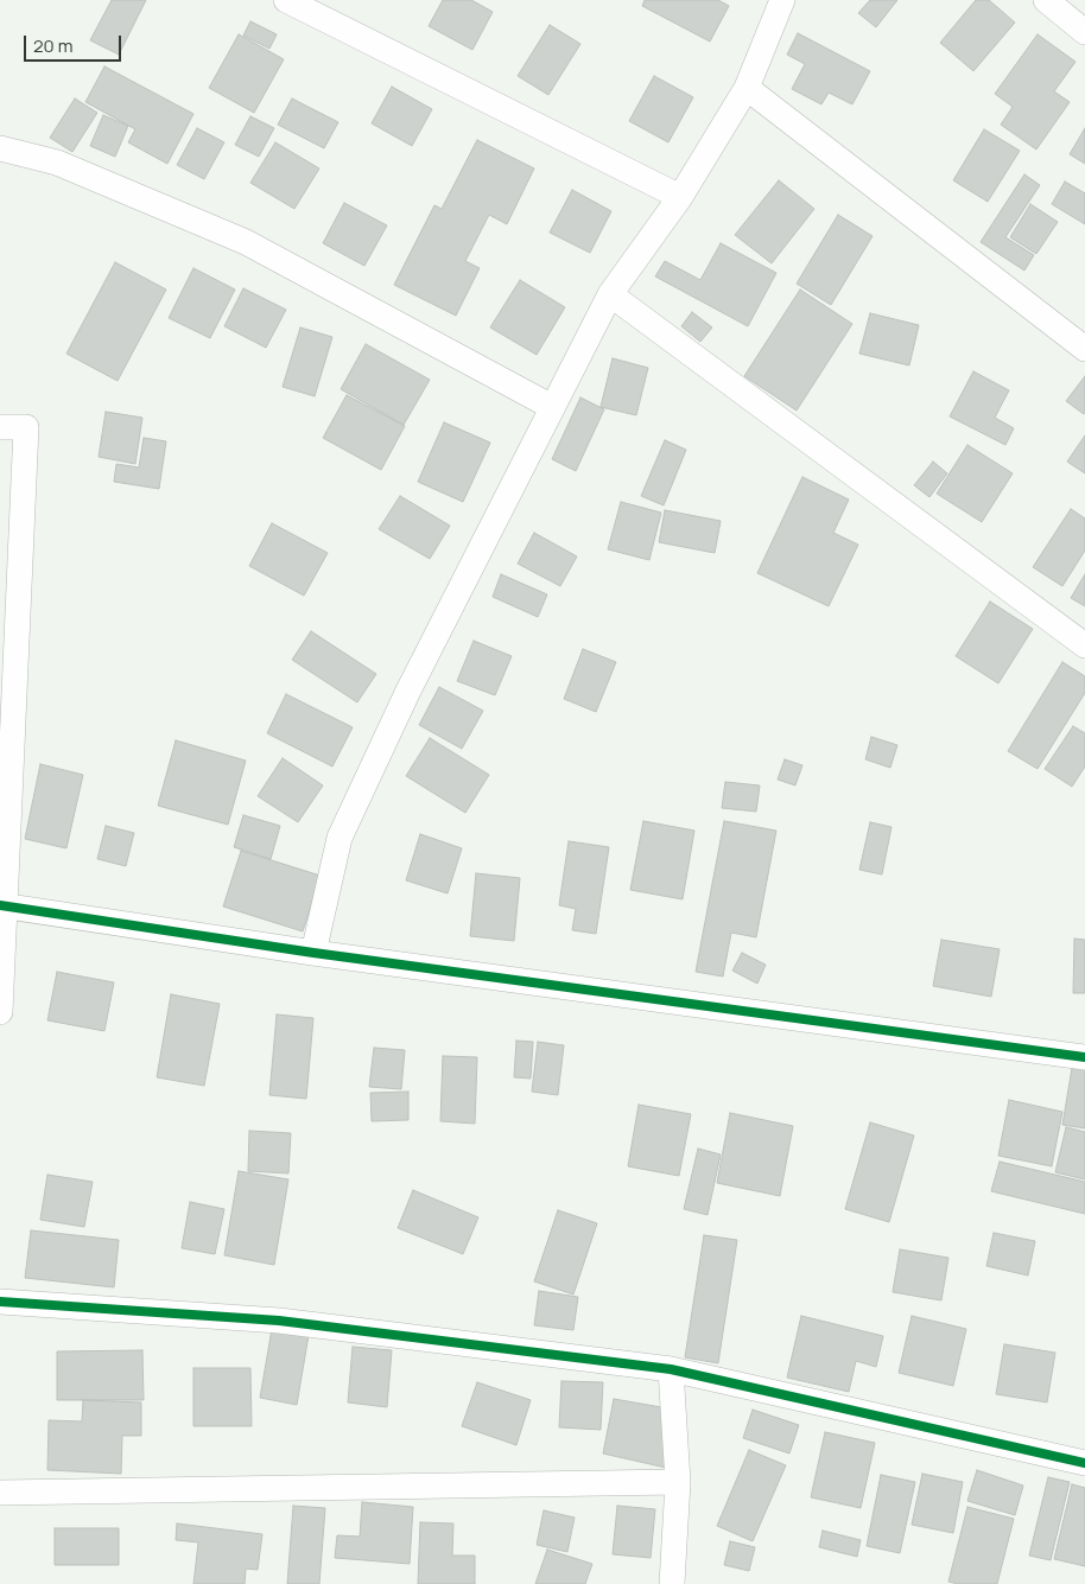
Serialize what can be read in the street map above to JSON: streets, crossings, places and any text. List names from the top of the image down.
{
  "scale_bar": "20 m"
}
